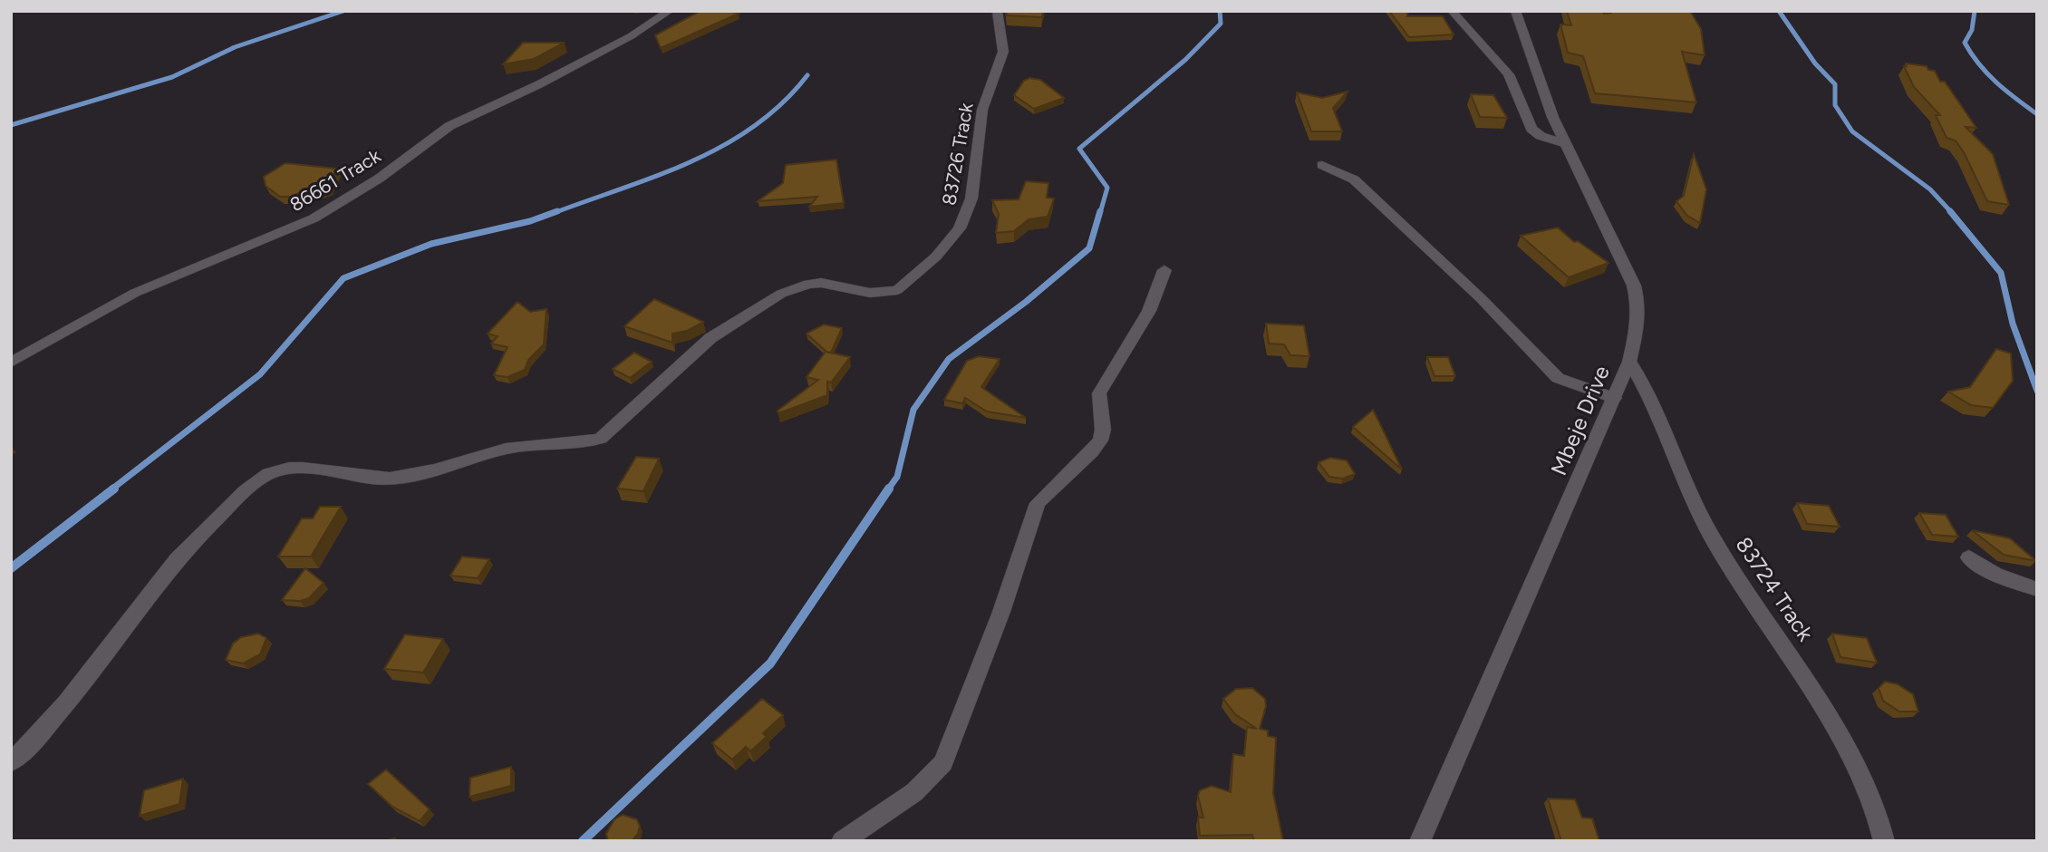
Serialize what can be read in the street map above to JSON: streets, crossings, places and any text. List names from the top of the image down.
{
  "streets": {
    "street": [
      "83726 Track",
      "86661 Track",
      "Mbeje Drive",
      "83724 Track"
    ]
  },
  "crossings": [
    ["Mbeje Drive", "83724 Track"]
  ]
}
